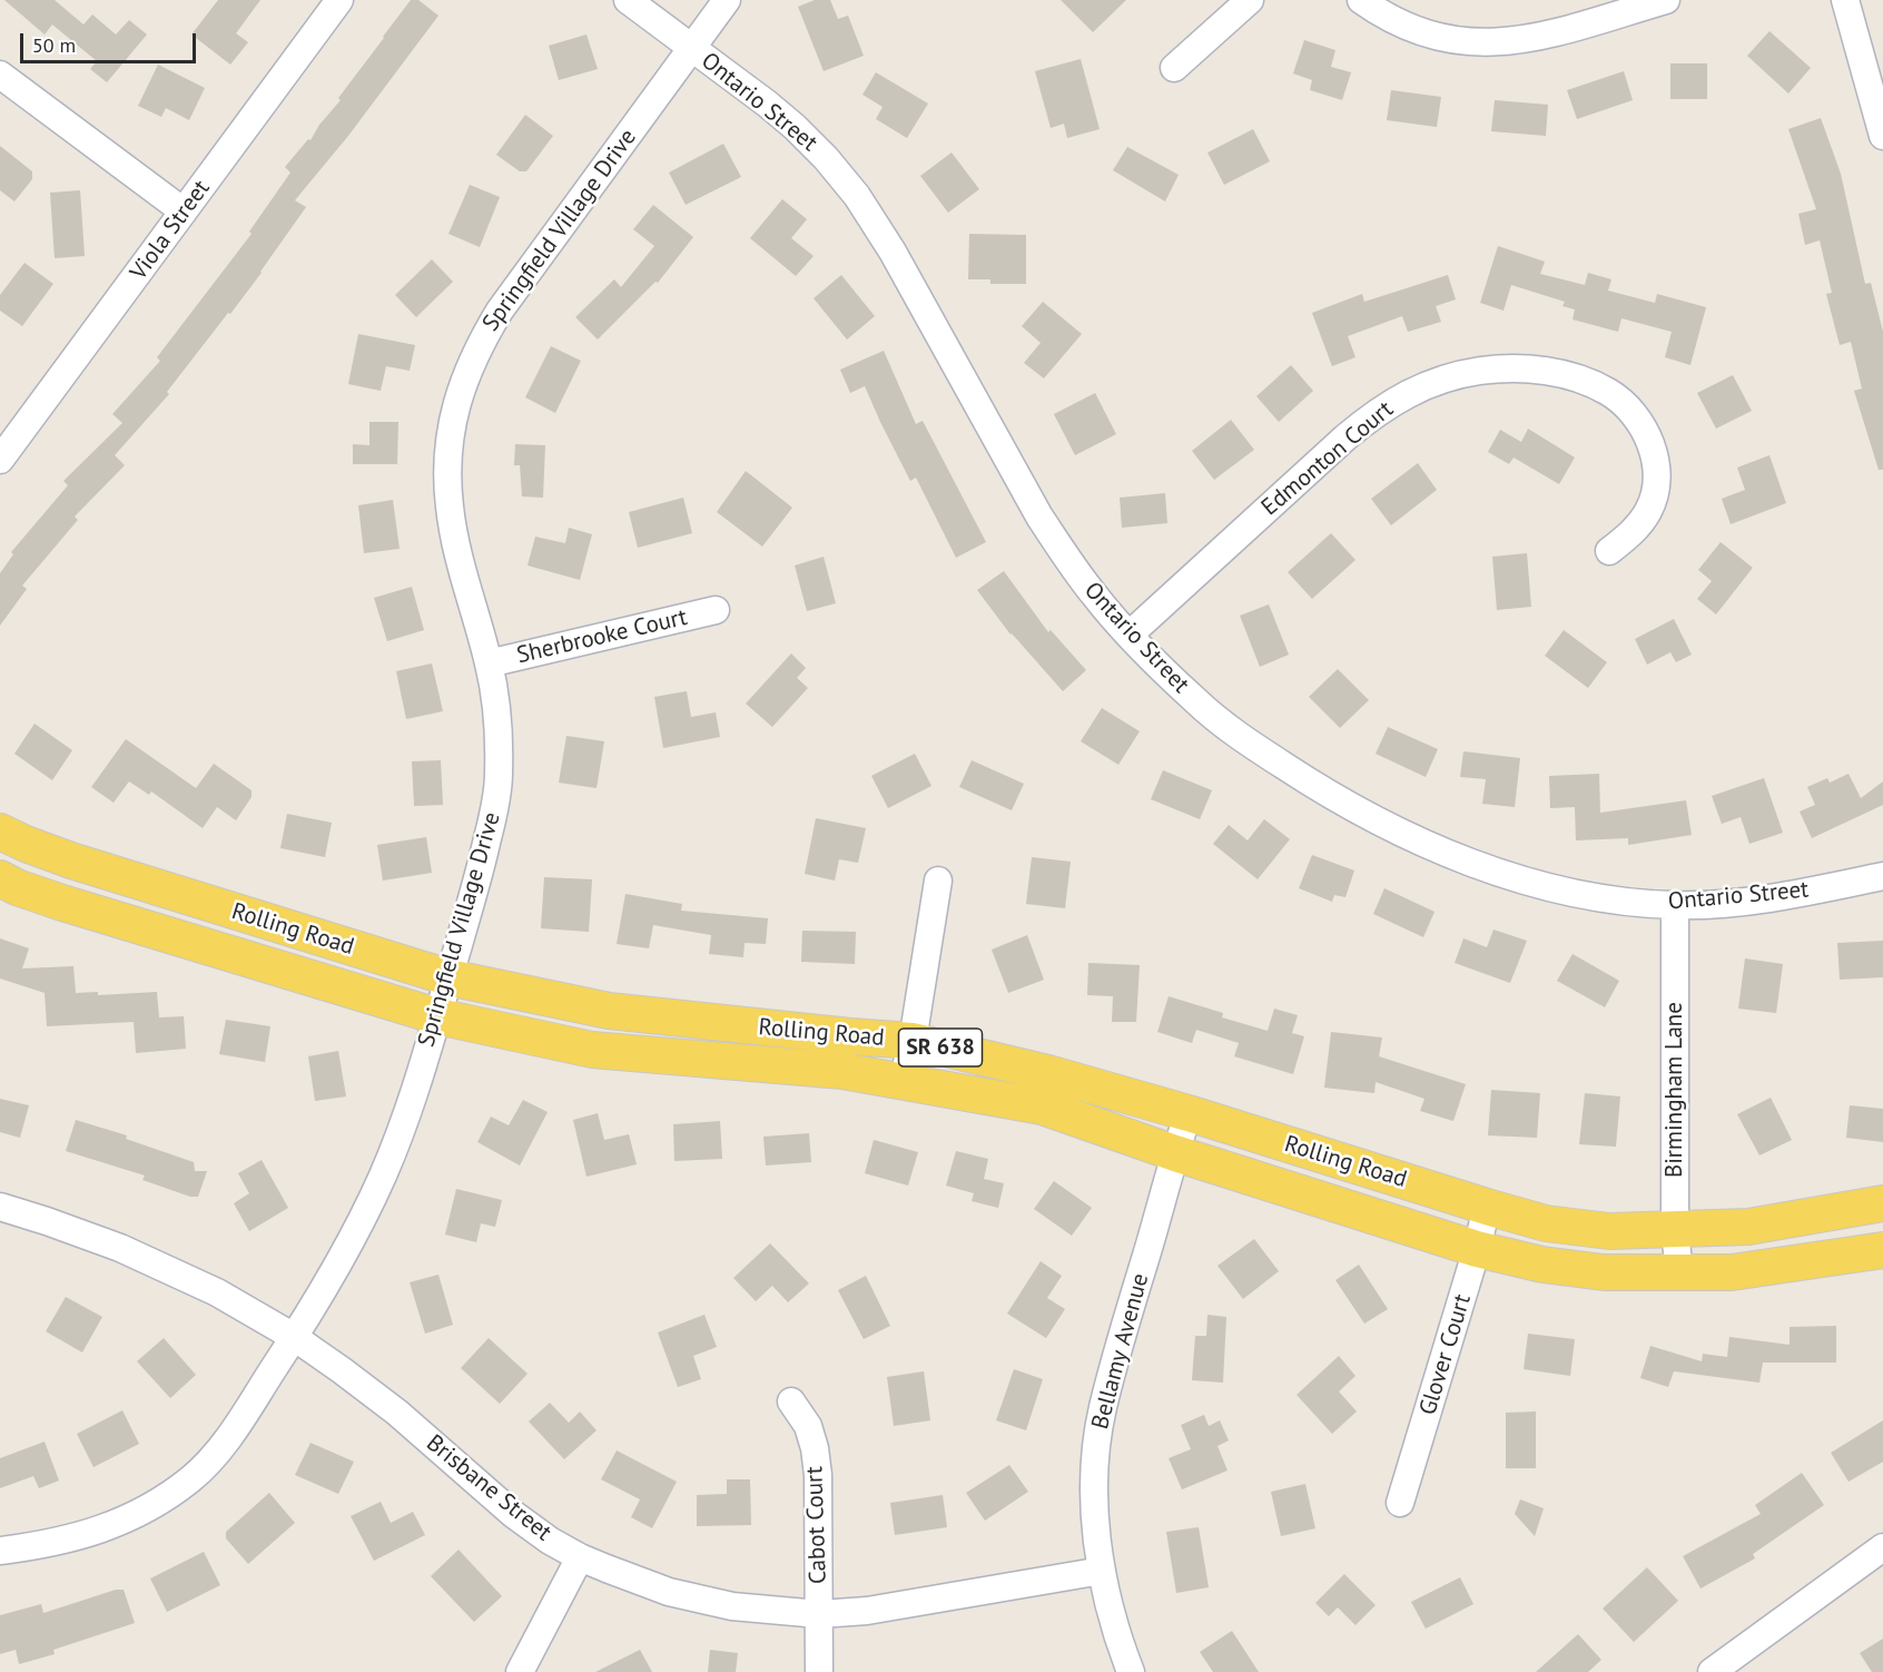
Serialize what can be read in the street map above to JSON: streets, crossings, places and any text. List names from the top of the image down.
{
  "streets": {
    "main road": ["Rolling Road", "SR 638"],
    "street": [
      "Ontario Street",
      "Viola Street",
      "Springfield Village Drive",
      "Edmonton Court",
      "Sherbrooke Court",
      "Birmingham Lane",
      "Bellamy Avenue",
      "Glover Court",
      "Brisbane Street",
      "Cabot Court"
    ]
  },
  "crossings": [
    ["Ontario Street", "Springfield Village Drive"],
    ["Ontario Street", "Edmonton Court"],
    ["Ontario Street", "Birmingham Lane"],
    ["Springfield Village Drive", "Sherbrooke Court"],
    ["Springfield Village Drive", "Rolling Road"],
    ["Springfield Village Drive", "Brisbane Street"],
    ["Rolling Road", "Birmingham Lane"],
    ["Rolling Road", "Bellamy Avenue"],
    ["Rolling Road", "Glover Court"],
    ["Bellamy Avenue", "Brisbane Street"],
    ["Brisbane Street", "Cabot Court"]
  ],
  "scale_bar": "50 m"
}
